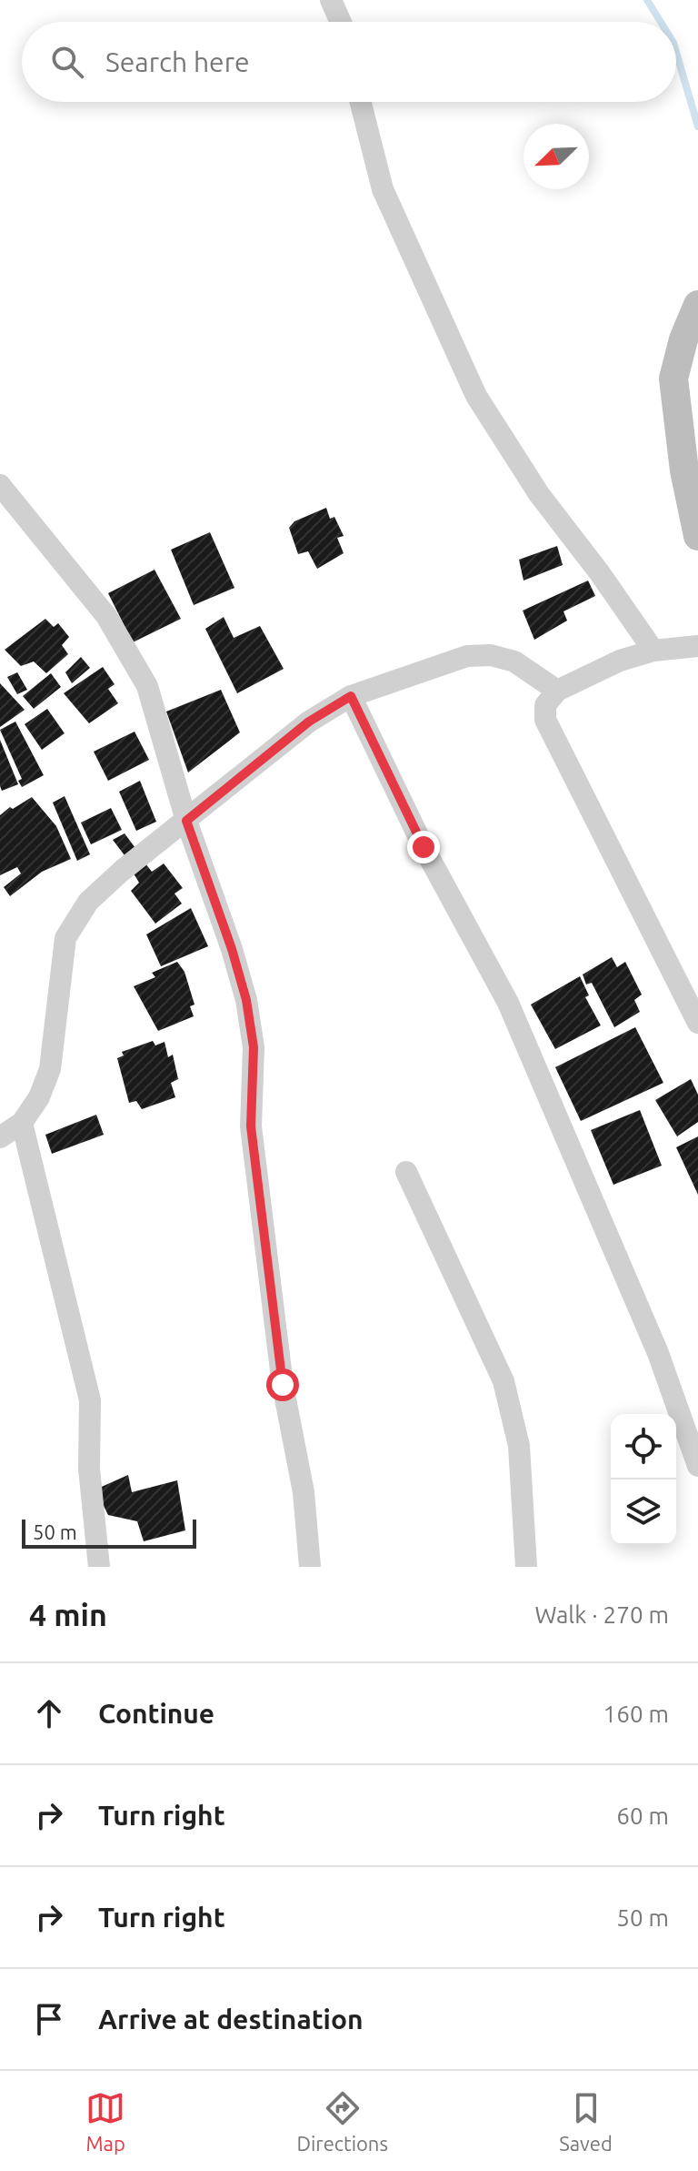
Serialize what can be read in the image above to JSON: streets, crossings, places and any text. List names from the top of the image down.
{
  "scale_bar": "50 m",
  "north": "bottom left",
  "page": {
    "search": "Search here",
    "scale": "50 m",
    "heading": ["4 min", "Walk · 270 m"],
    "list": [
      ["Continue", "160 m"],
      ["Turn right", "60 m"],
      ["Turn right", "50 m"],
      "Arrive at destination"
    ],
    "nav": ["Map", "Directions", "Saved"]
  }
}
